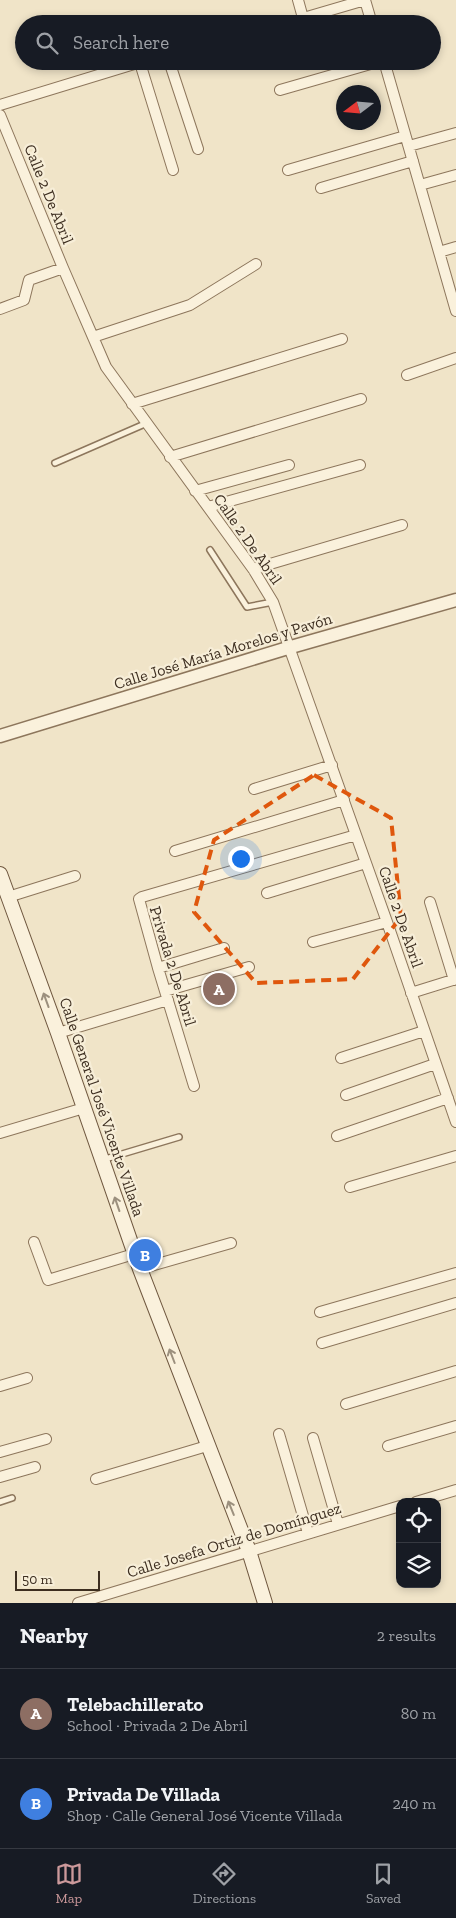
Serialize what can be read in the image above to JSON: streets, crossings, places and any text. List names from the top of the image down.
{
  "streets": {
    "main road": ["Calle General José Vicente Villada"],
    "street": [
      "Calle 2 De Abril",
      "Calle José María Morelos y Pavón",
      "Privada 2 De Abril",
      "Calle Josefa Ortiz de Domínguez"
    ]
  },
  "crossings": [
    ["Calle 2 De Abril", "Calle José María Morelos y Pavón"],
    ["Calle 2 De Abril", "Privada 2 De Abril"],
    ["Calle General José Vicente Villada", "Calle Josefa Ortiz de Domínguez"]
  ],
  "one_way": ["Calle General José Vicente Villada"],
  "scale_bar": "50 m",
  "north": "left",
  "page": {
    "search": "Search here",
    "pins": ["A", "B"],
    "scale": "50 m",
    "heading": ["Nearby", "2 results"],
    "list": [
      {
        "mark": "A",
        "name": "Telebachillerato",
        "note": "School · Privada 2 De Abril",
        "value": "80 m"
      },
      {
        "mark": "B",
        "name": "Privada De Villada",
        "note": "Shop · Calle General José Vicente Villada",
        "value": "240 m"
      }
    ],
    "nav": ["Map", "Directions", "Saved"]
  }
}
